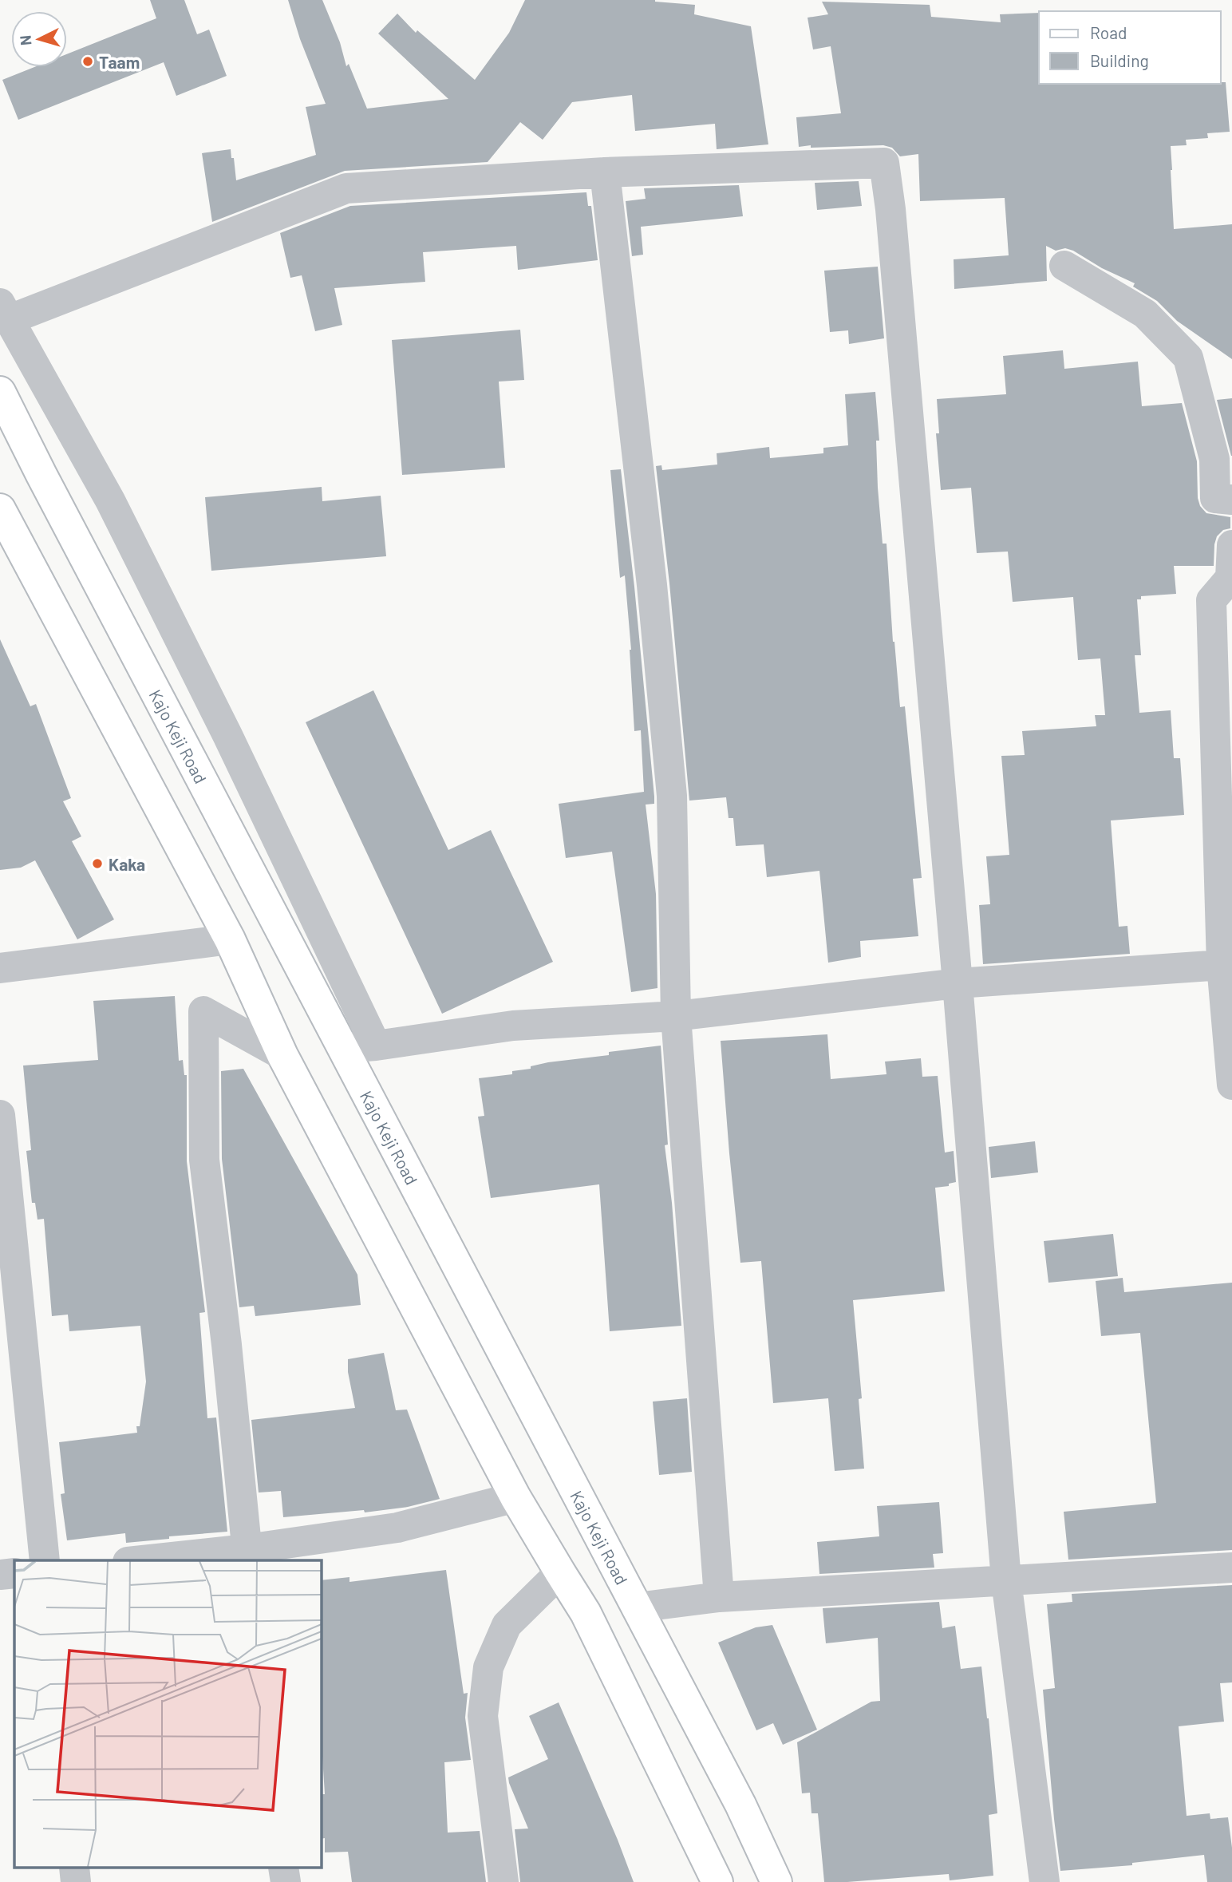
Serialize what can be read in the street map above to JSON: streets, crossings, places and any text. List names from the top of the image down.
{
  "streets": {
    "main road": ["Kajo Keji Road"]
  },
  "places": ["Taam", "Kaka"],
  "legend": ["Road", "Building"],
  "north": "left"
}
